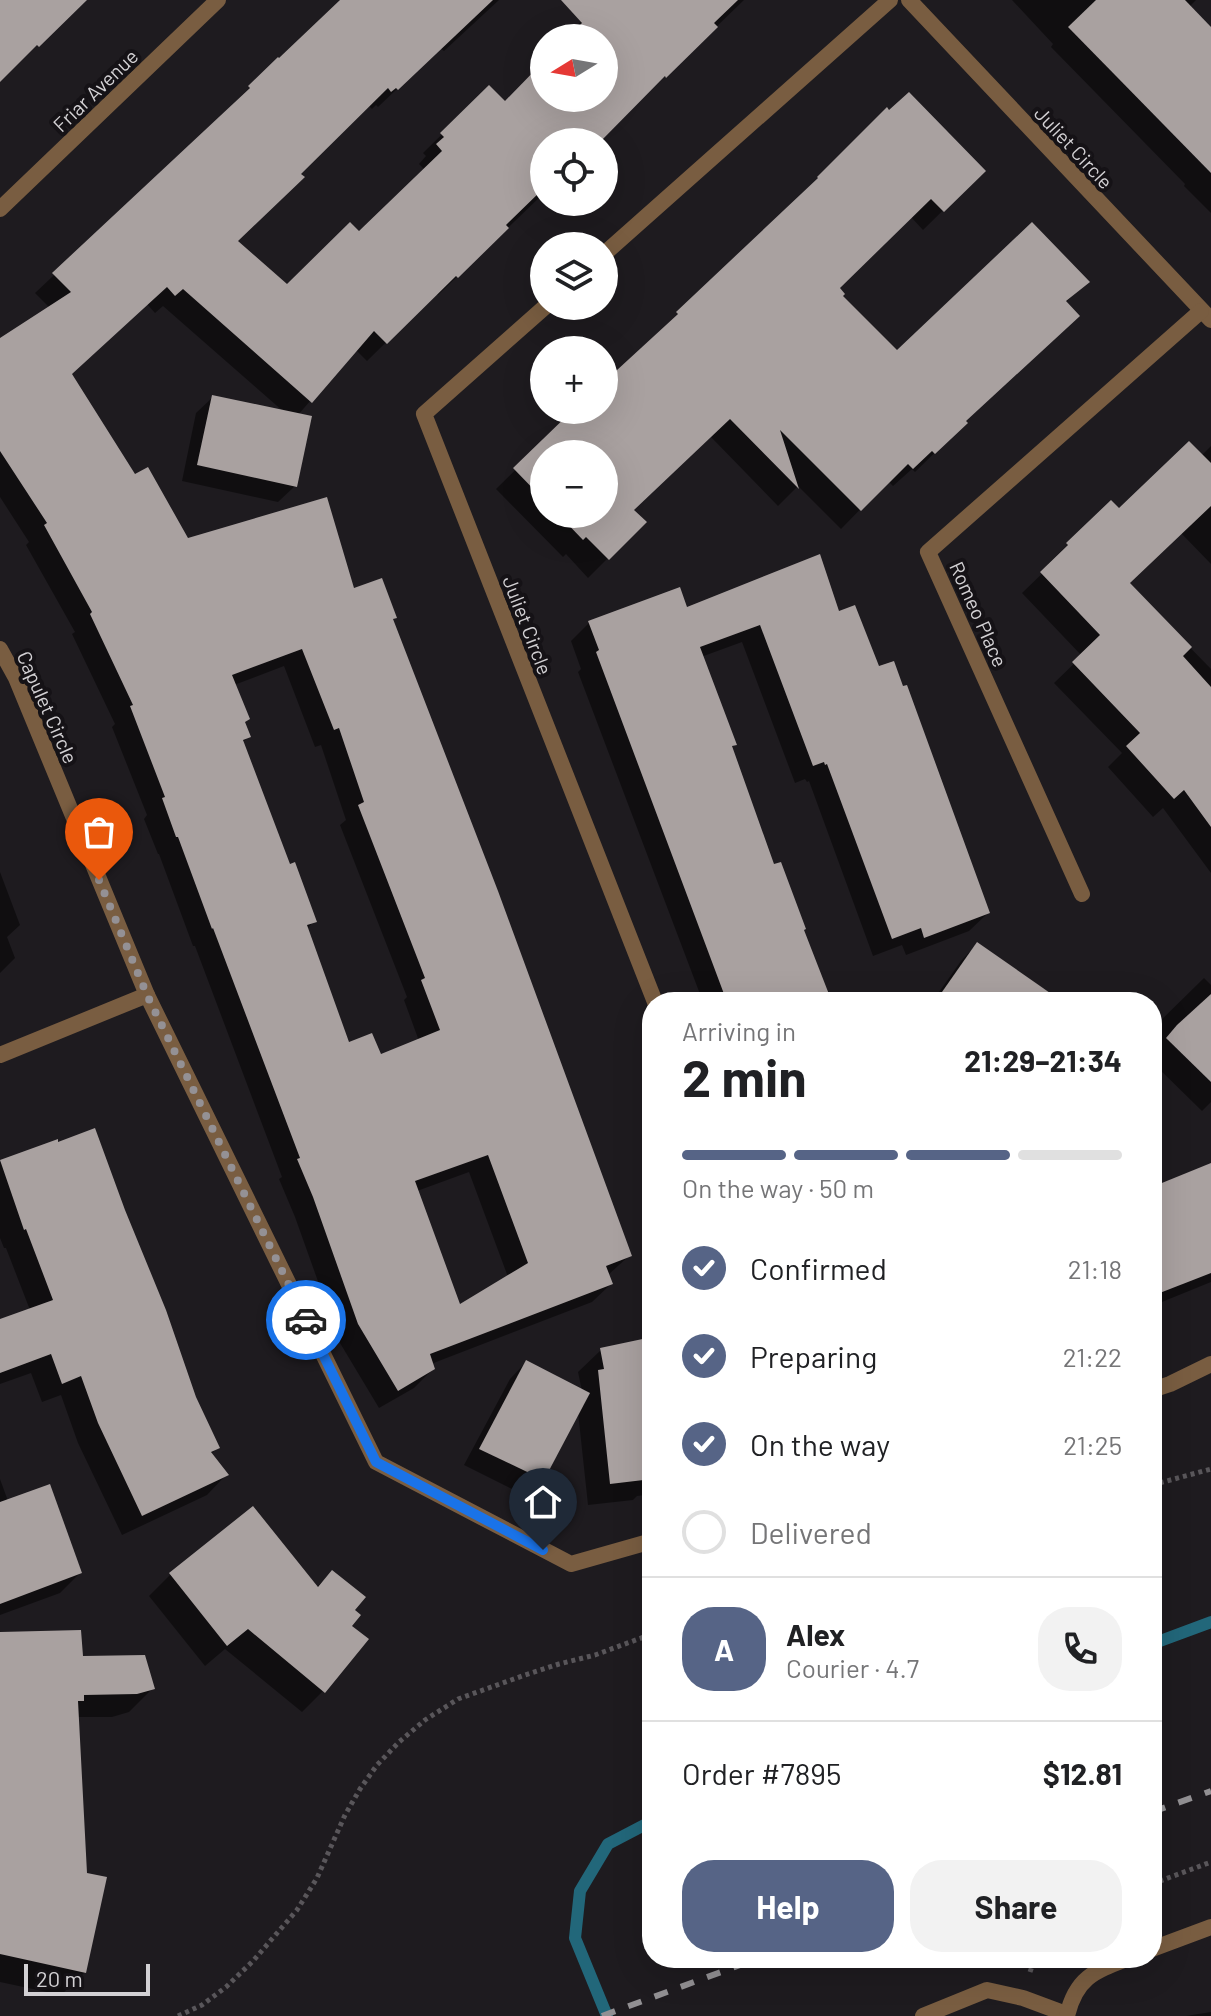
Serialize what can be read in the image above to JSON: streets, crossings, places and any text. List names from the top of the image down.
{
  "streets": {
    "street": [
      "Friar Avenue",
      "Juliet Circle",
      "Romeo Place",
      "Capulet Circle"
    ]
  },
  "crossings": [
    ["Juliet Circle", "Romeo Place"]
  ],
  "scale_bar": "20 m",
  "north": "left",
  "page": {
    "map_buttons": ["+", "−"],
    "heading": ["2 min", "Arriving in", "21:29–21:34"],
    "panel": [
      "Alex",
      "Courier · 4.7",
      "Order #7895",
      "$12.81"
    ],
    "bar": "On the way · 50 m",
    "list": [
      ["Confirmed", "21:18"],
      ["Preparing", "21:22"],
      ["On the way", "21:25"],
      "Delivered"
    ],
    "round": "A",
    "buttons": ["Help", "Share"],
    "scale": "20 m"
  }
}
